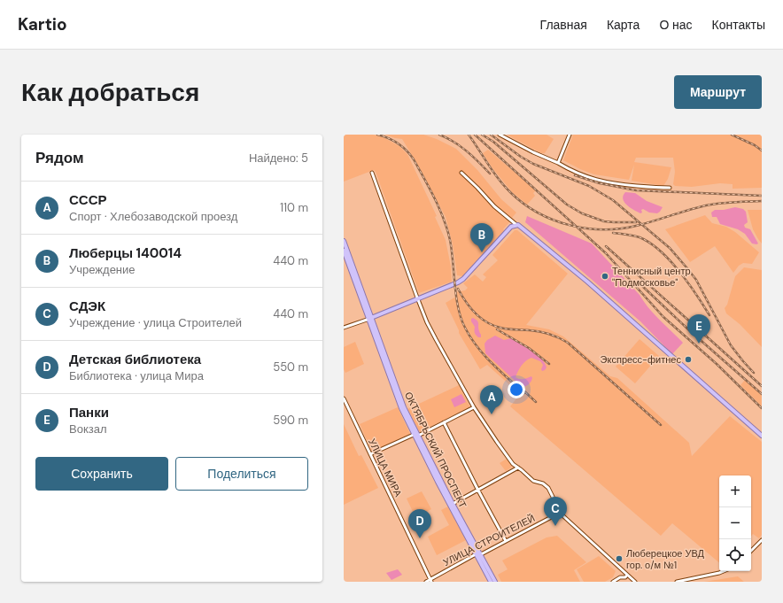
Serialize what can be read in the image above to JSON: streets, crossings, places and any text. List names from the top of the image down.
{
  "streets": {
    "main road": ["ОКТЯБРЬСКИЙ ПРОСПЕКТ"],
    "street": ["УЛИЦА МИРА", "УЛИЦА СТРОИТЕЛЕЙ"]
  },
  "crossings": [
    ["ОКТЯБРЬСКИЙ ПРОСПЕКТ", "УЛИЦА СТРОИТЕЛЕЙ"],
    ["УЛИЦА МИРА", "УЛИЦА СТРОИТЕЛЕЙ"]
  ],
  "places": ["Теннисный центр \"Подмосковье\"", "Экспресс-фитнес", "Люберецкое УВД гор. о/м №1"],
  "page": {
    "header": "Kartio",
    "nav": [
      "Главная",
      "Карта",
      "О нас",
      "Контакты"
    ],
    "buttons": [
      "Маршрут",
      ["Сохранить", "Поделиться"]
    ],
    "title": "Как добраться",
    "heading": ["Рядом", "Найдено: 5"],
    "list": [
      {
        "mark": "A",
        "name": "СССР",
        "note": "Спорт · Хлебозаводской проезд",
        "value": "110 m"
      },
      {
        "mark": "B",
        "name": "Люберцы 140014",
        "note": "Учреждение",
        "value": "440 m"
      },
      {
        "mark": "C",
        "name": "СДЭК",
        "note": "Учреждение · улица Строителей",
        "value": "440 m"
      },
      {
        "mark": "D",
        "name": "Детская библиотека",
        "note": "Библиотека · улица Мира",
        "value": "550 m"
      },
      {
        "mark": "E",
        "name": "Панки",
        "note": "Вокзал",
        "value": "590 m"
      }
    ],
    "pins": [
      "B",
      "E",
      "A",
      "C",
      "D"
    ],
    "map_buttons": ["+", "−"]
  }
}
